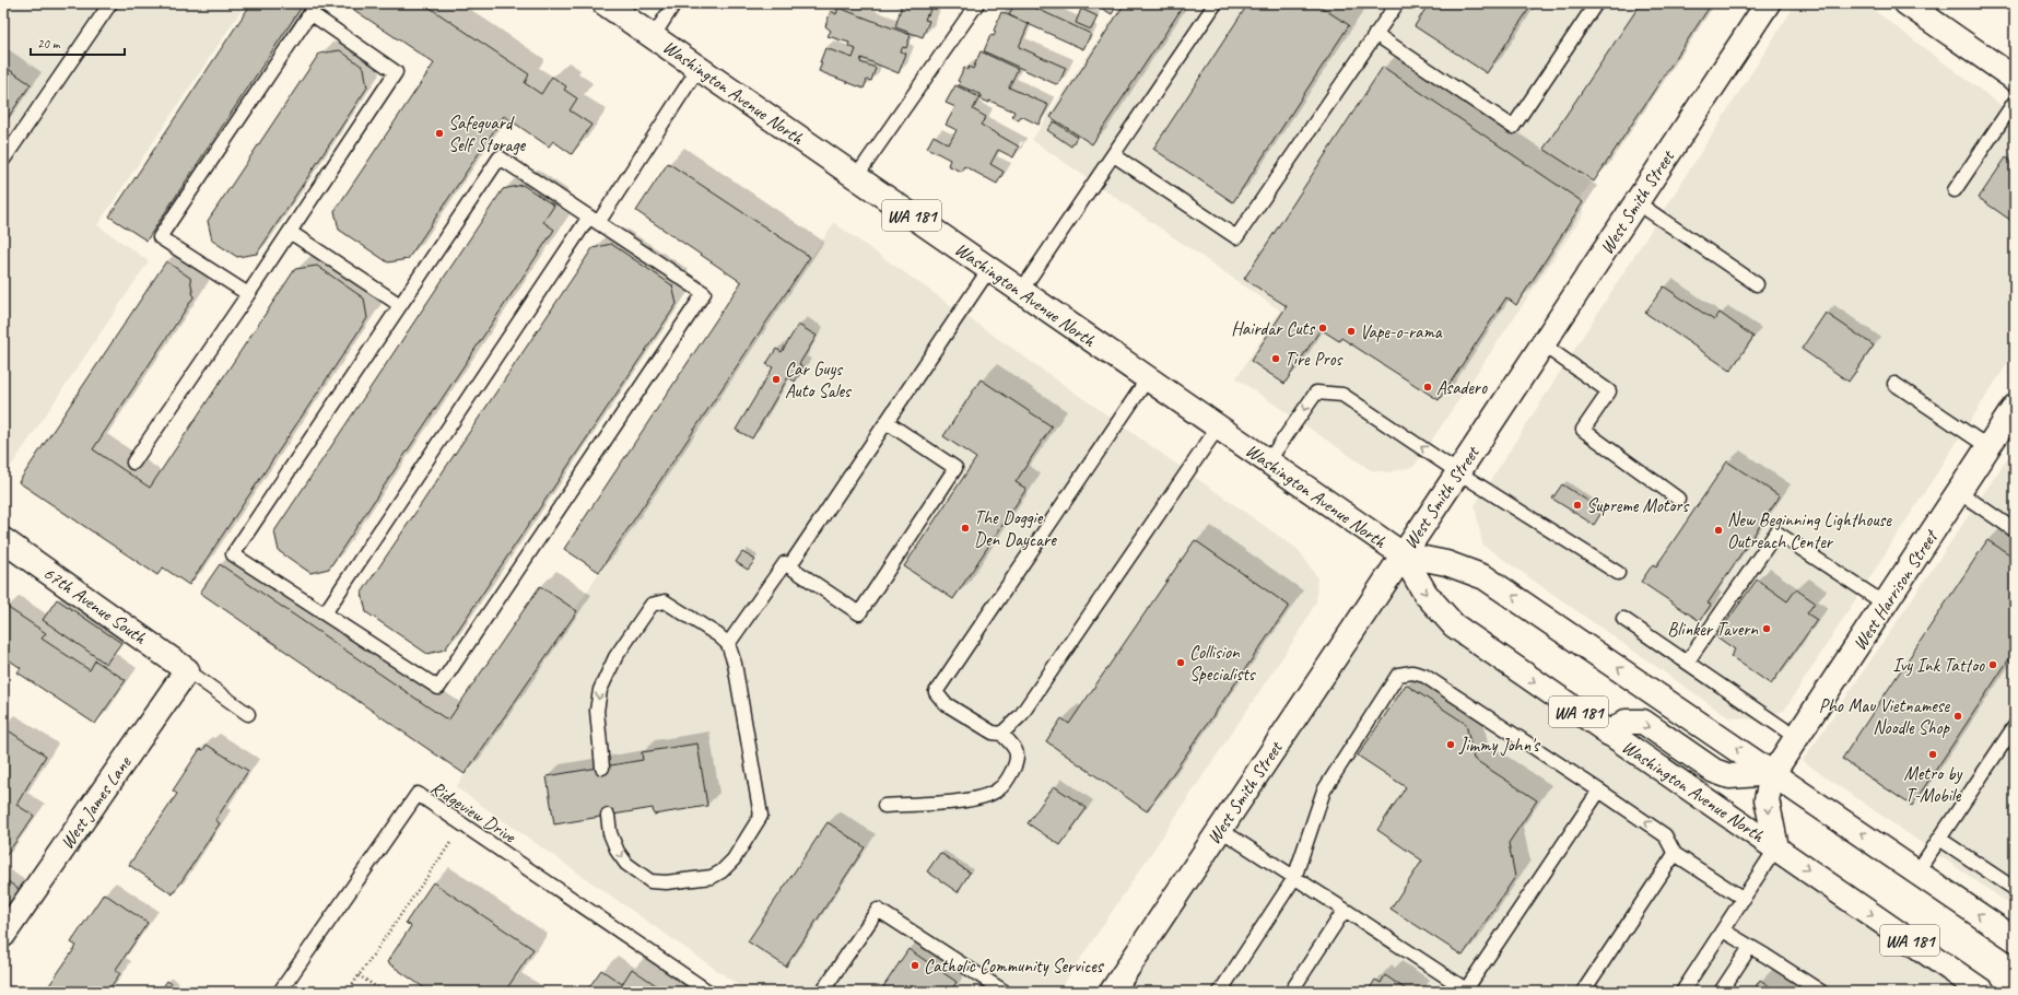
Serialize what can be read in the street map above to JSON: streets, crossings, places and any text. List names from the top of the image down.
{
  "streets": {
    "street": [
      "Washington Avenue North",
      "West Smith Street",
      "WA 181",
      "West Harrison Street",
      "67th Avenue South",
      "West James Lane"
    ],
    "lane": ["Ridgeview Drive"]
  },
  "crossings": [
    ["Washington Avenue North", "West Smith Street"],
    ["Washington Avenue North", "West Harrison Street"],
    ["67th Avenue South", "West James Lane"]
  ],
  "places": [
    "Safeguard Self Storage",
    "Hairdar Cuts",
    "Vape-o-rama",
    "Tire Pros",
    "Car Guys Auto Sales",
    "Asadero",
    "Supreme Motors",
    "The Doggie Den Daycare",
    "New Beginning Lighthouse Outreach Center",
    "Blinker Tavern",
    "Collision Specialists",
    "Ivy Ink Tattoo",
    "Pho Mau Vietnamese Noodle Shop",
    "Jimmy John's",
    "Metro by T-Mobile",
    "Catholic Community Services"
  ],
  "scale_bar": "20 m"
}
